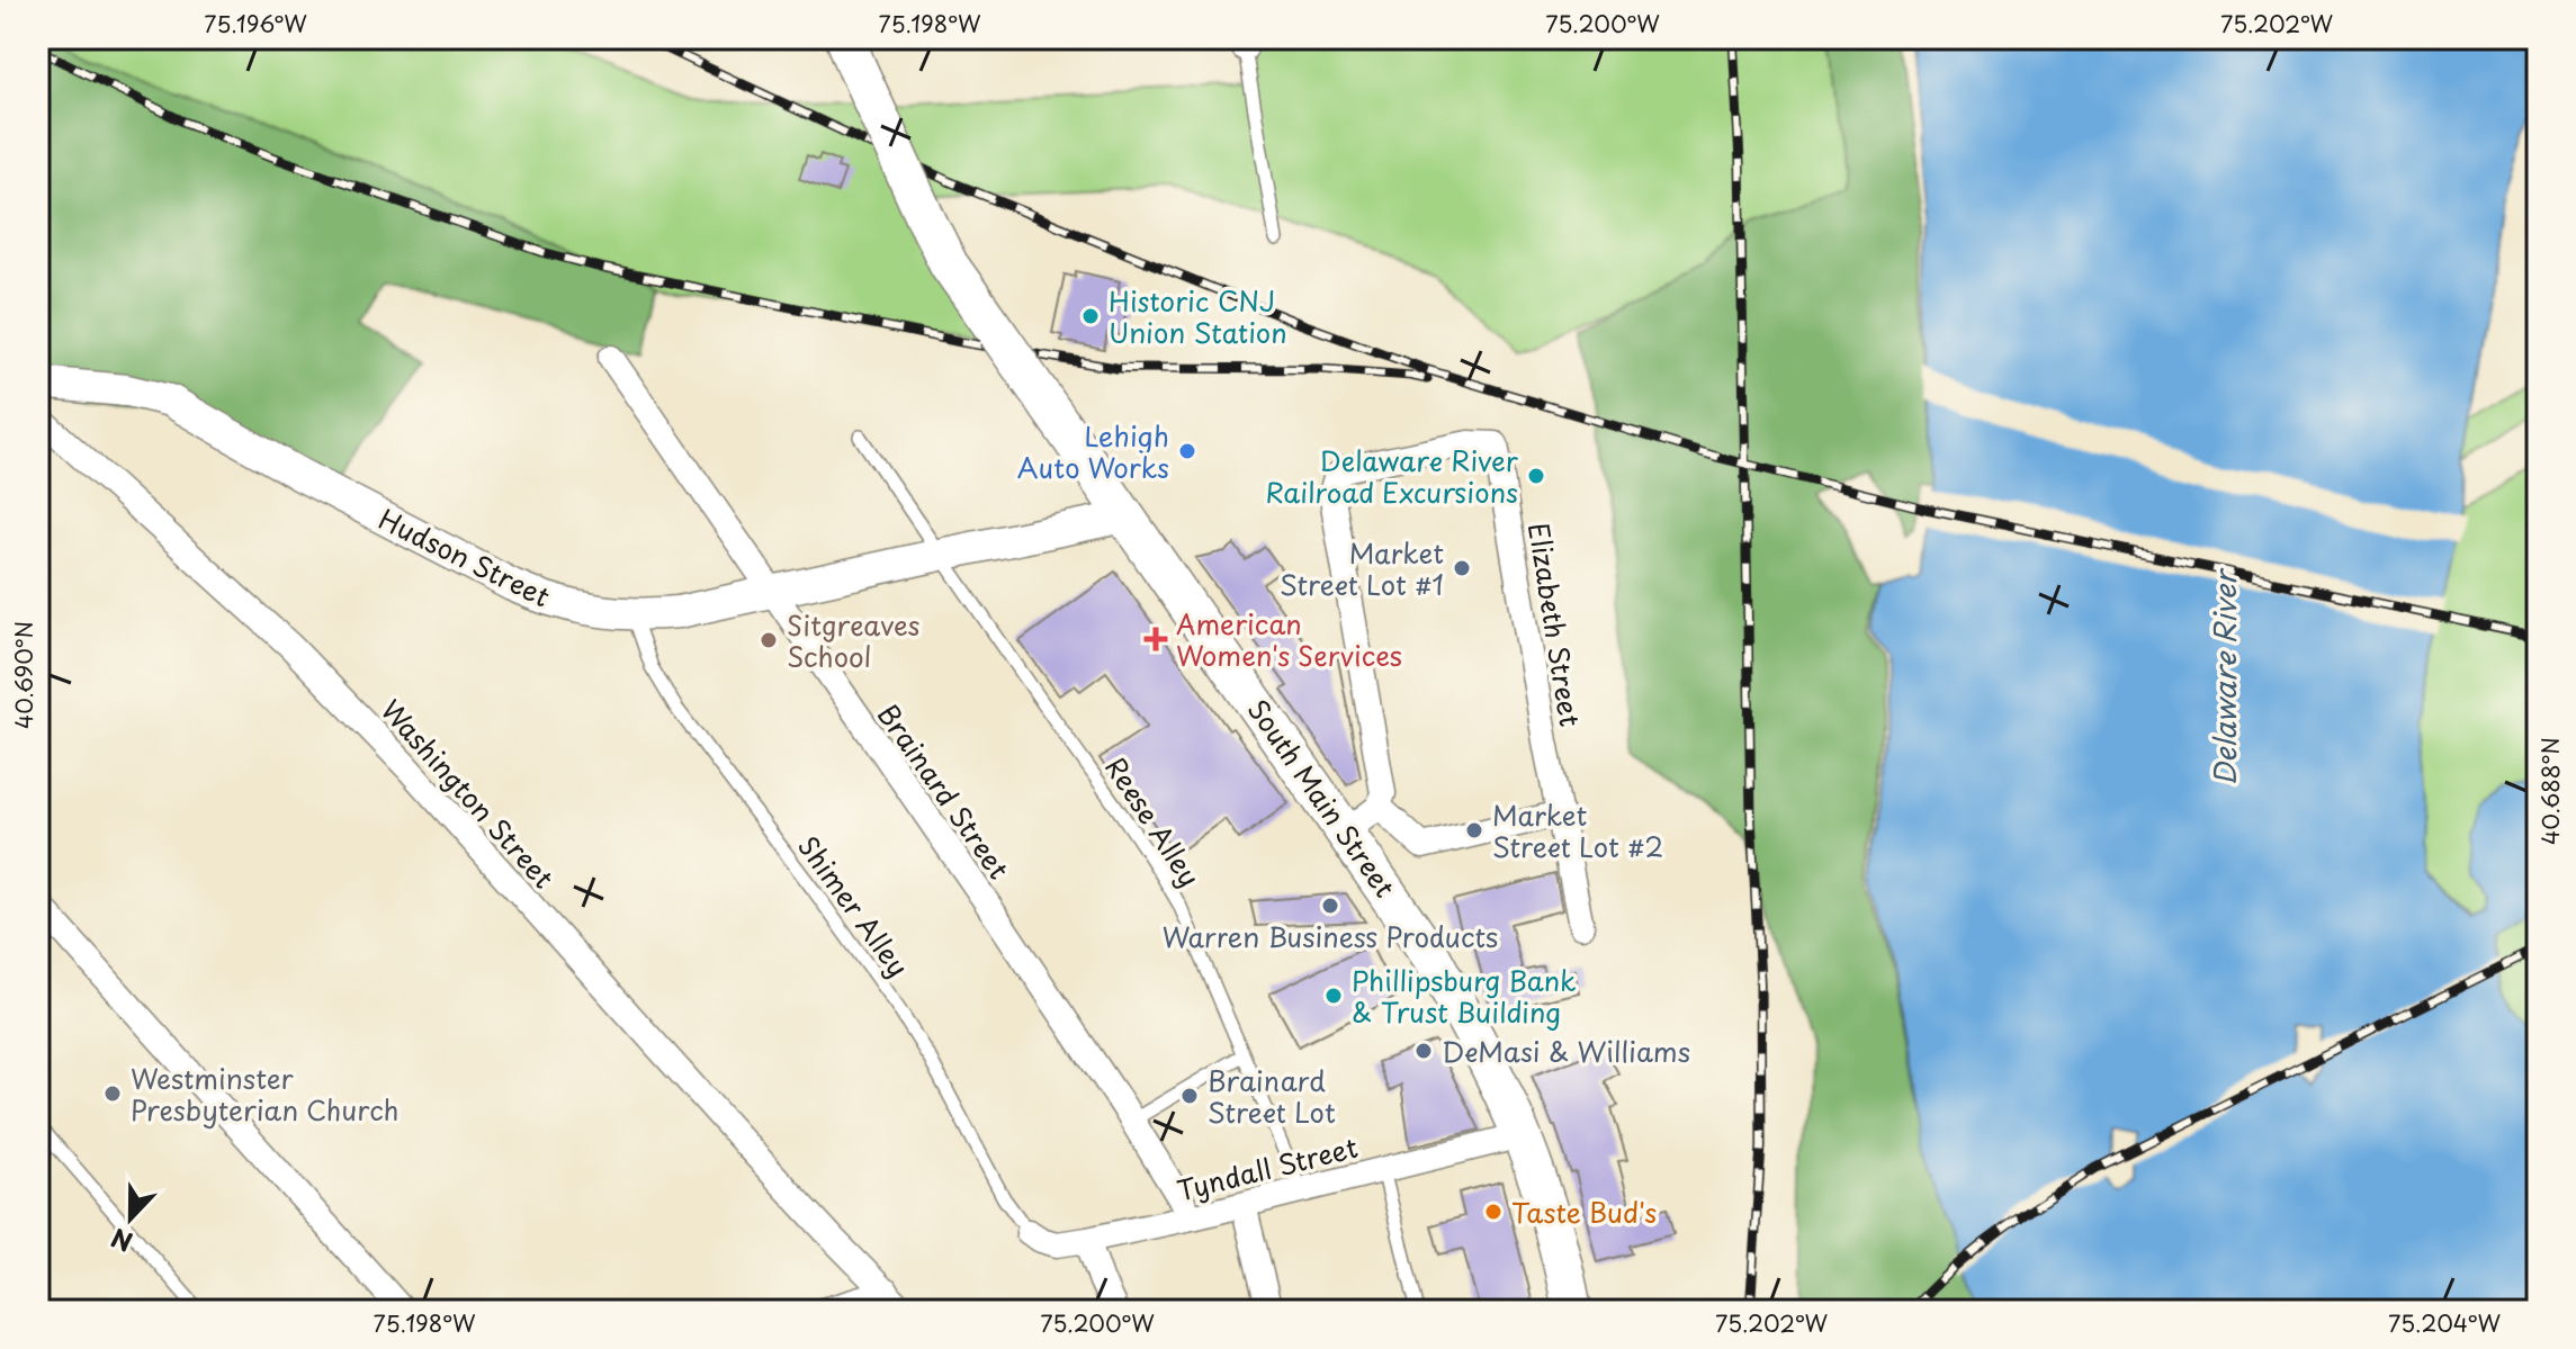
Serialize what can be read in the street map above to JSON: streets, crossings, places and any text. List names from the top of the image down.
{
  "streets": {
    "main road": ["South Main Street"],
    "street": [
      "Hudson Street",
      "Elizabeth Street",
      "Brainard Street",
      "Washington Street",
      "Tyndall Street"
    ],
    "lane": ["Reese Alley", "Shimer Alley"]
  },
  "crossings": [
    ["Hudson Street", "Brainard Street"],
    ["Hudson Street", "South Main Street"],
    ["Hudson Street", "Reese Alley"],
    ["Hudson Street", "Shimer Alley"],
    ["Brainard Street", "Tyndall Street"],
    ["South Main Street", "Tyndall Street"],
    ["Reese Alley", "Tyndall Street"],
    ["Shimer Alley", "Tyndall Street"]
  ],
  "water": ["Delaware River"],
  "places": {
    "other": [
      "Historic CNJ Union Station",
      "Lehigh Auto Works",
      "Delaware River Railroad Excursions",
      "Market Street Lot #1",
      "Sitgreaves School",
      "Market Street Lot #2",
      "Warren Business Products",
      "Phillipsburg Bank & Trust Building",
      "DeMasi & Williams",
      "Westminster Presbyterian Church",
      "Brainard Street Lot",
      "Taste Bud's"
    ],
    "health": ["American Women's Services"]
  },
  "north": "bottom",
  "coordinates": [
    "75.196°W",
    "75.198°W",
    "75.200°W",
    "75.202°W",
    "40.690°N",
    "40.688°N",
    "75.204°W"
  ]
}
